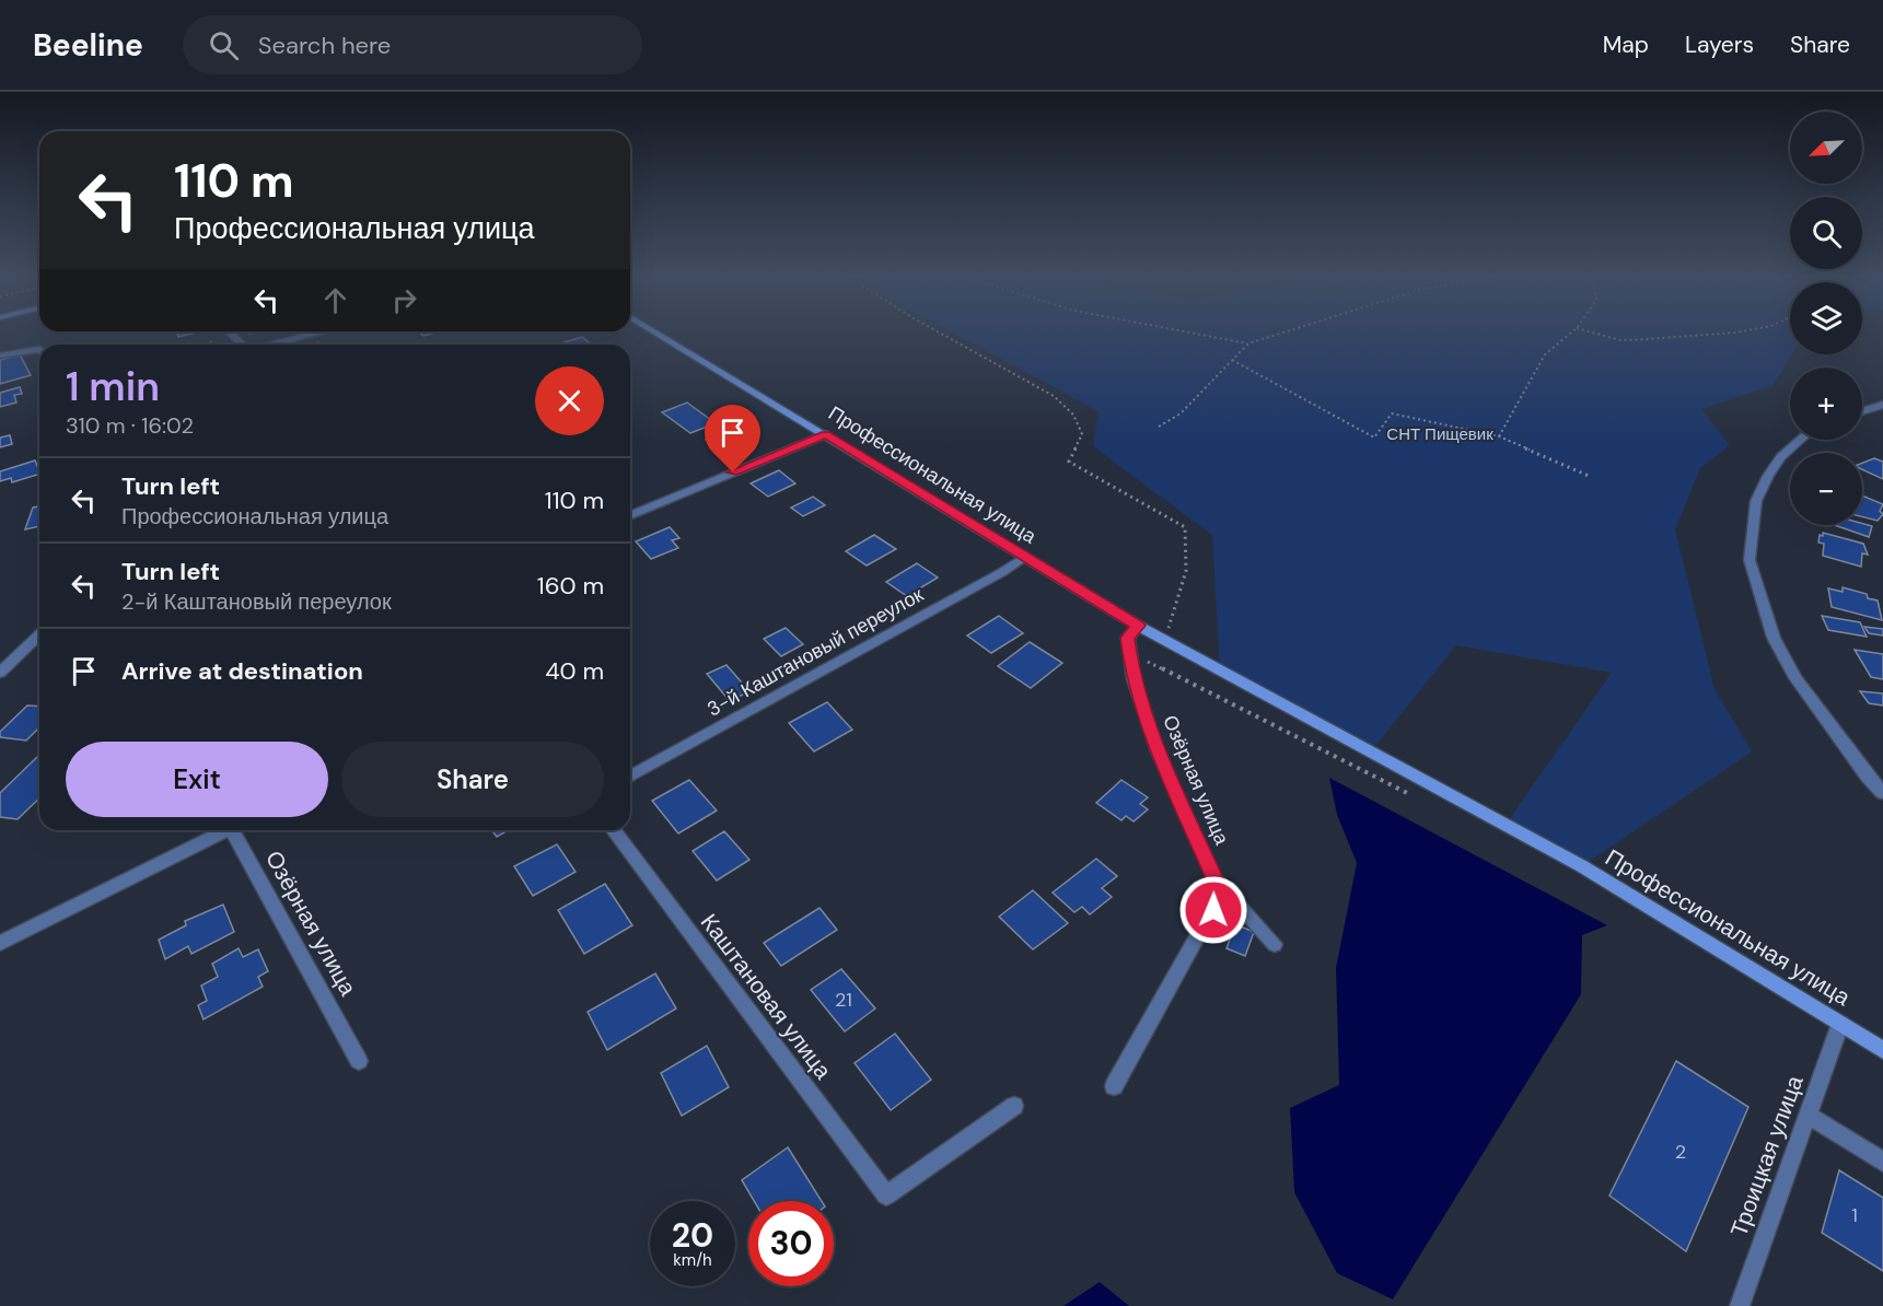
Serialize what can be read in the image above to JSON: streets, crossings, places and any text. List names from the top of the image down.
{
  "streets": {
    "street": [
      "Профессиональная улица",
      "3-й Каштановый переулок",
      "Озёрная улица",
      "Каштановая улица",
      "Троицкая улица"
    ]
  },
  "crossings": [
    ["Профессиональная улица", "3-й Каштановый переулок"],
    ["Профессиональная улица", "Озёрная улица"],
    ["Профессиональная улица", "Троицкая улица"]
  ],
  "parks": ["СНТ Пищевик"],
  "house_numbers": ["21", "2", "1"],
  "north": "bottom left",
  "page": {
    "header": "Beeline",
    "search": "Search here",
    "nav": ["Map", "Layers", "Share"],
    "map_buttons": ["+", "−"],
    "turn": ["110 m", "Профессиональная улица"],
    "heading": ["1 min", "310 m · 16:02"],
    "list": [
      {
        "name": "Turn left",
        "note": "Профессиональная улица",
        "value": "110 m"
      },
      {
        "name": "Turn left",
        "note": "2-й Каштановый переулок",
        "value": "160 m"
      },
      {
        "name": "Arrive at destination",
        "value": "40 m"
      }
    ],
    "buttons": ["Exit", "Share"],
    "speed": "20 km/h",
    "limit": "30"
  }
}
